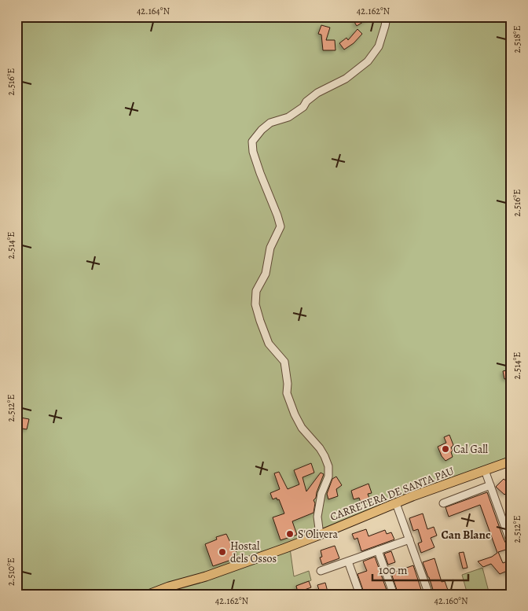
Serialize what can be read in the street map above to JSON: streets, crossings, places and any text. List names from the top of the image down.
{
  "streets": {
    "main road": ["CARRETERA DE SANTA PAU"]
  },
  "districts": ["Can Blanc"],
  "places": ["Cal Gall", "S'Olivera", "Hostal dels Ossos"],
  "scale_bar": "100 m",
  "coordinates": [
    "42.164°N",
    "42.162°N",
    "2.518°E",
    "2.516°E",
    "2.514°E",
    "2.512°E",
    "2.510°E",
    "42.160°N"
  ]
}
